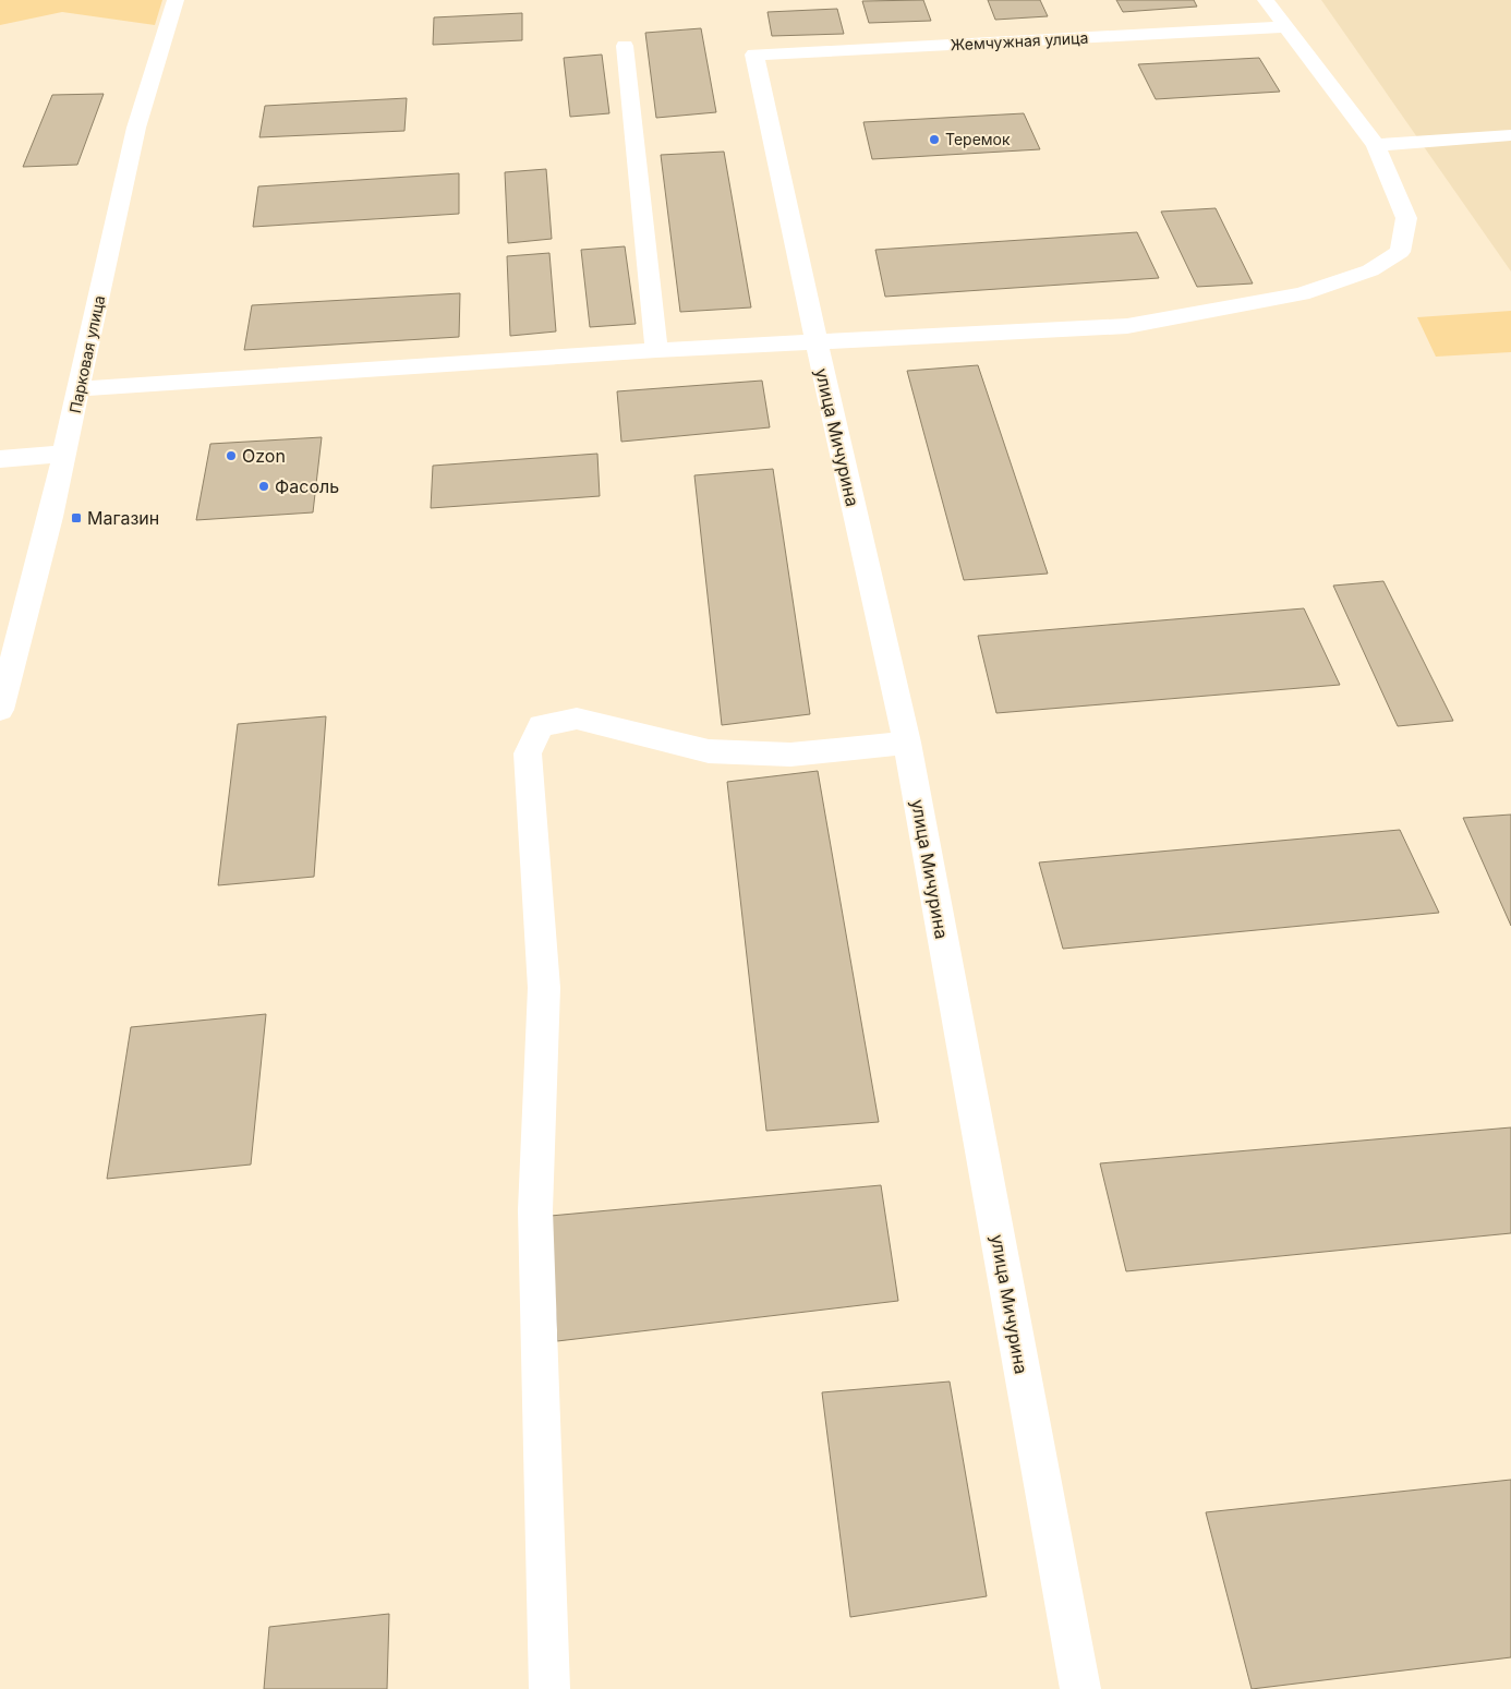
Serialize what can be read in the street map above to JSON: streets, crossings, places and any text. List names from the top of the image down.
{
  "streets": {
    "street": ["Жемчужная улица", "Парковая улица", "улица Мичурина"]
  },
  "crossings": [
    ["Жемчужная улица", "улица Мичурина"]
  ],
  "places": {
    "other": ["Теремок", "Ozon", "Фасоль"],
    "transit": ["Магазин"]
  }
}
